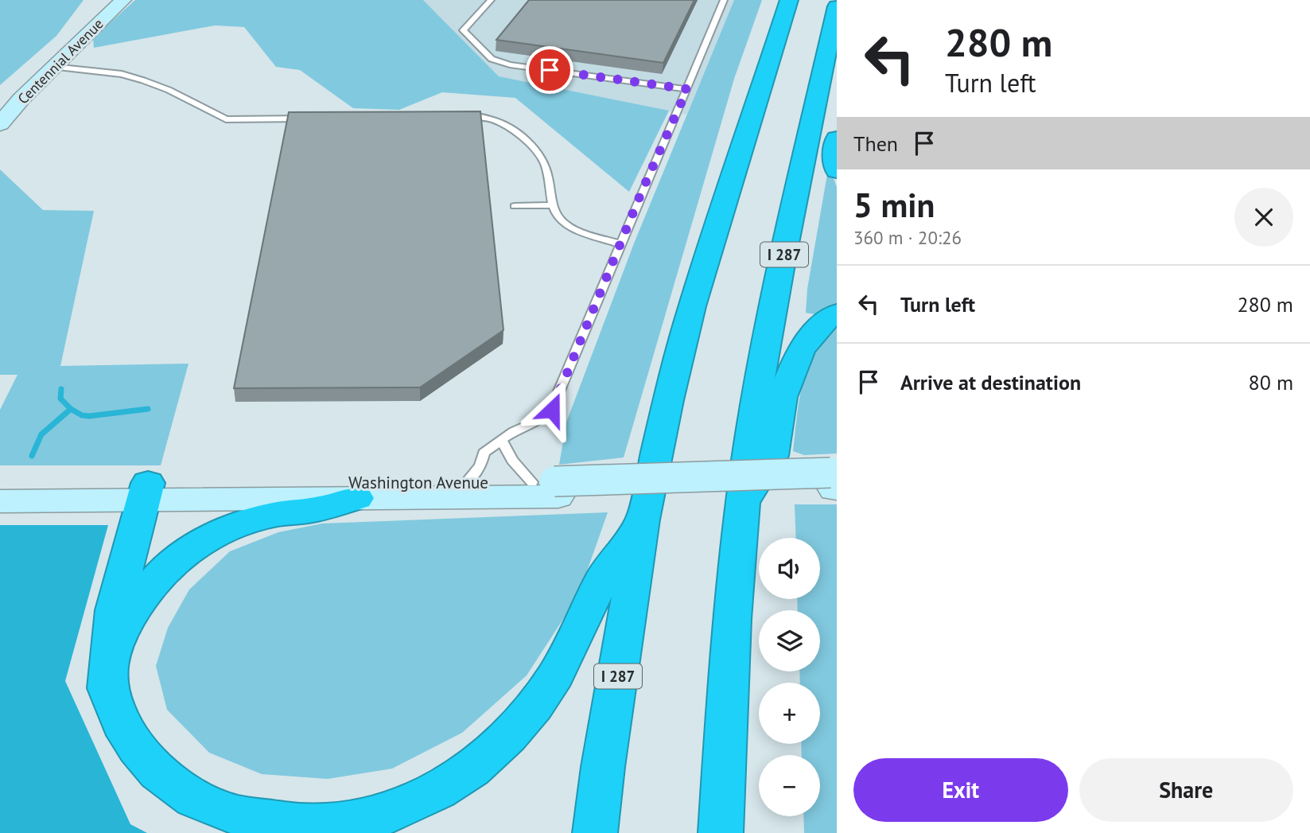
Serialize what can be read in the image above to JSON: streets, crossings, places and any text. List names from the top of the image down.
{
  "streets": {
    "highway": ["I 287"],
    "main road": ["Centennial Avenue", "Washington Avenue"]
  },
  "page": {
    "turn": ["280 m", "Turn left"],
    "then": "Then",
    "heading": ["5 min", "360 m · 20:26"],
    "list": [
      {
        "name": "Turn left",
        "value": "280 m"
      },
      {
        "name": "Arrive at destination",
        "value": "80 m"
      }
    ],
    "map_buttons": ["+", "−"],
    "buttons": ["Exit", "Share"]
  }
}
